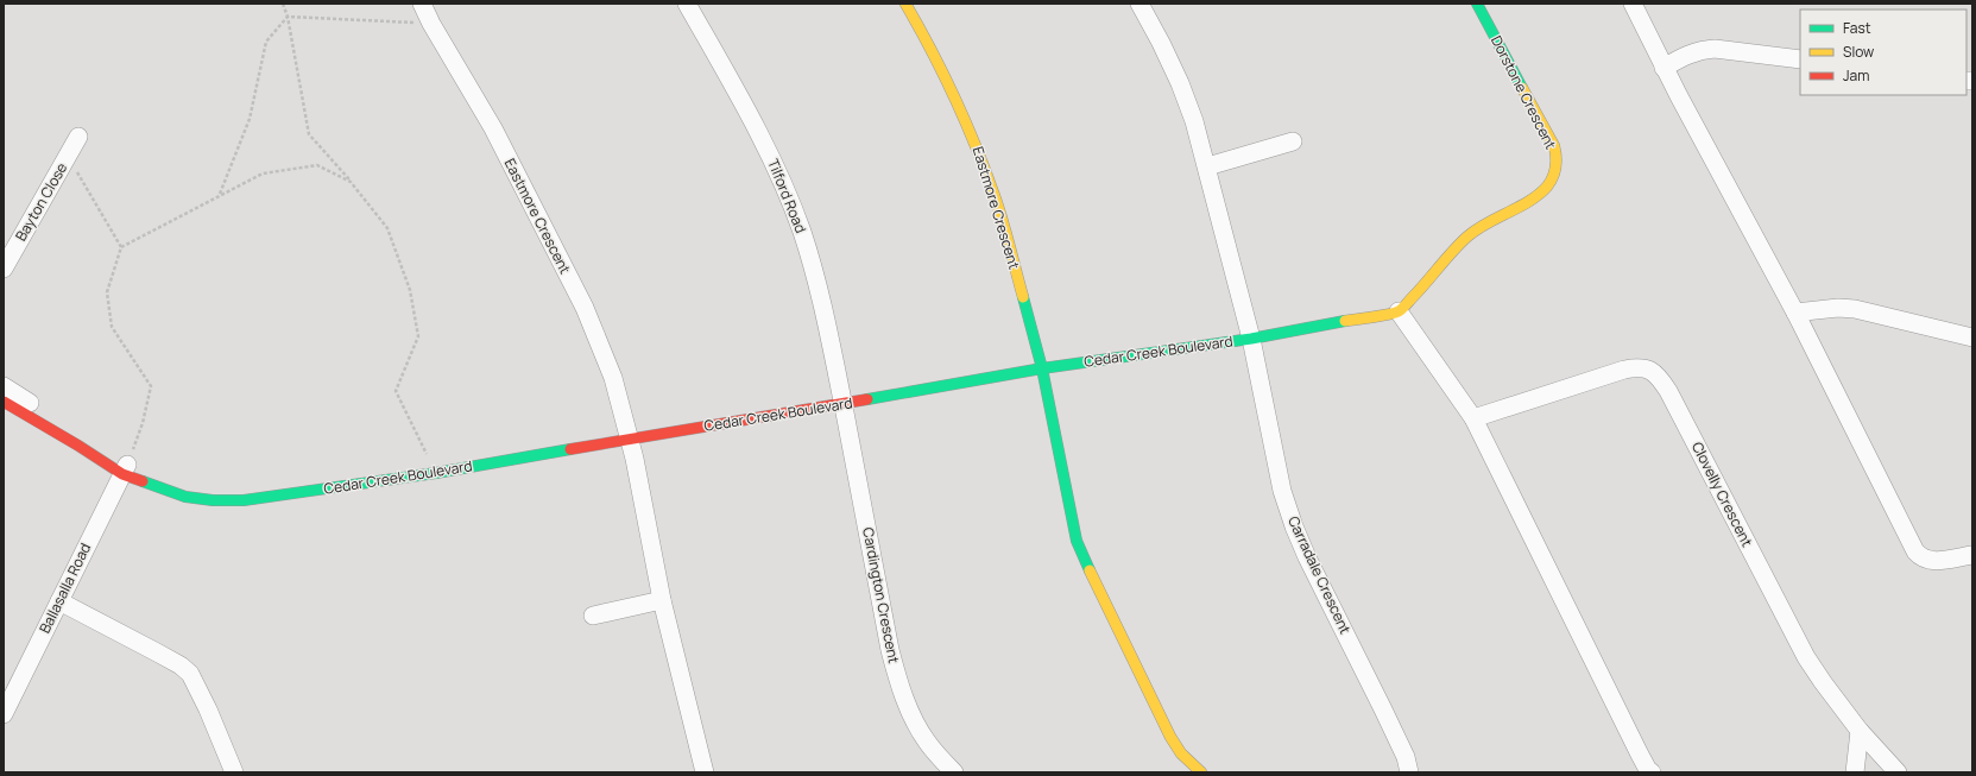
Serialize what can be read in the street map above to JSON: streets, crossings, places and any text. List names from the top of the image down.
{
  "streets": {
    "street": [
      "Dorstone Crescent",
      "Tilford Road",
      "Bayton Close",
      "Eastmore Crescent",
      "Cedar Creek Boulevard",
      "Clovelly Crescent",
      "Carradale Crescent",
      "Ballasalla Road",
      "Cardington Crescent"
    ]
  },
  "crossings": [
    ["Dorstone Crescent", "Cedar Creek Boulevard"],
    ["Tilford Road", "Cedar Creek Boulevard"],
    ["Tilford Road", "Cardington Crescent"],
    ["Eastmore Crescent", "Cedar Creek Boulevard"],
    ["Cedar Creek Boulevard", "Carradale Crescent"],
    ["Cedar Creek Boulevard", "Ballasalla Road"],
    ["Cedar Creek Boulevard", "Cardington Crescent"]
  ],
  "legend": ["Fast", "Slow", "Jam"]
}
